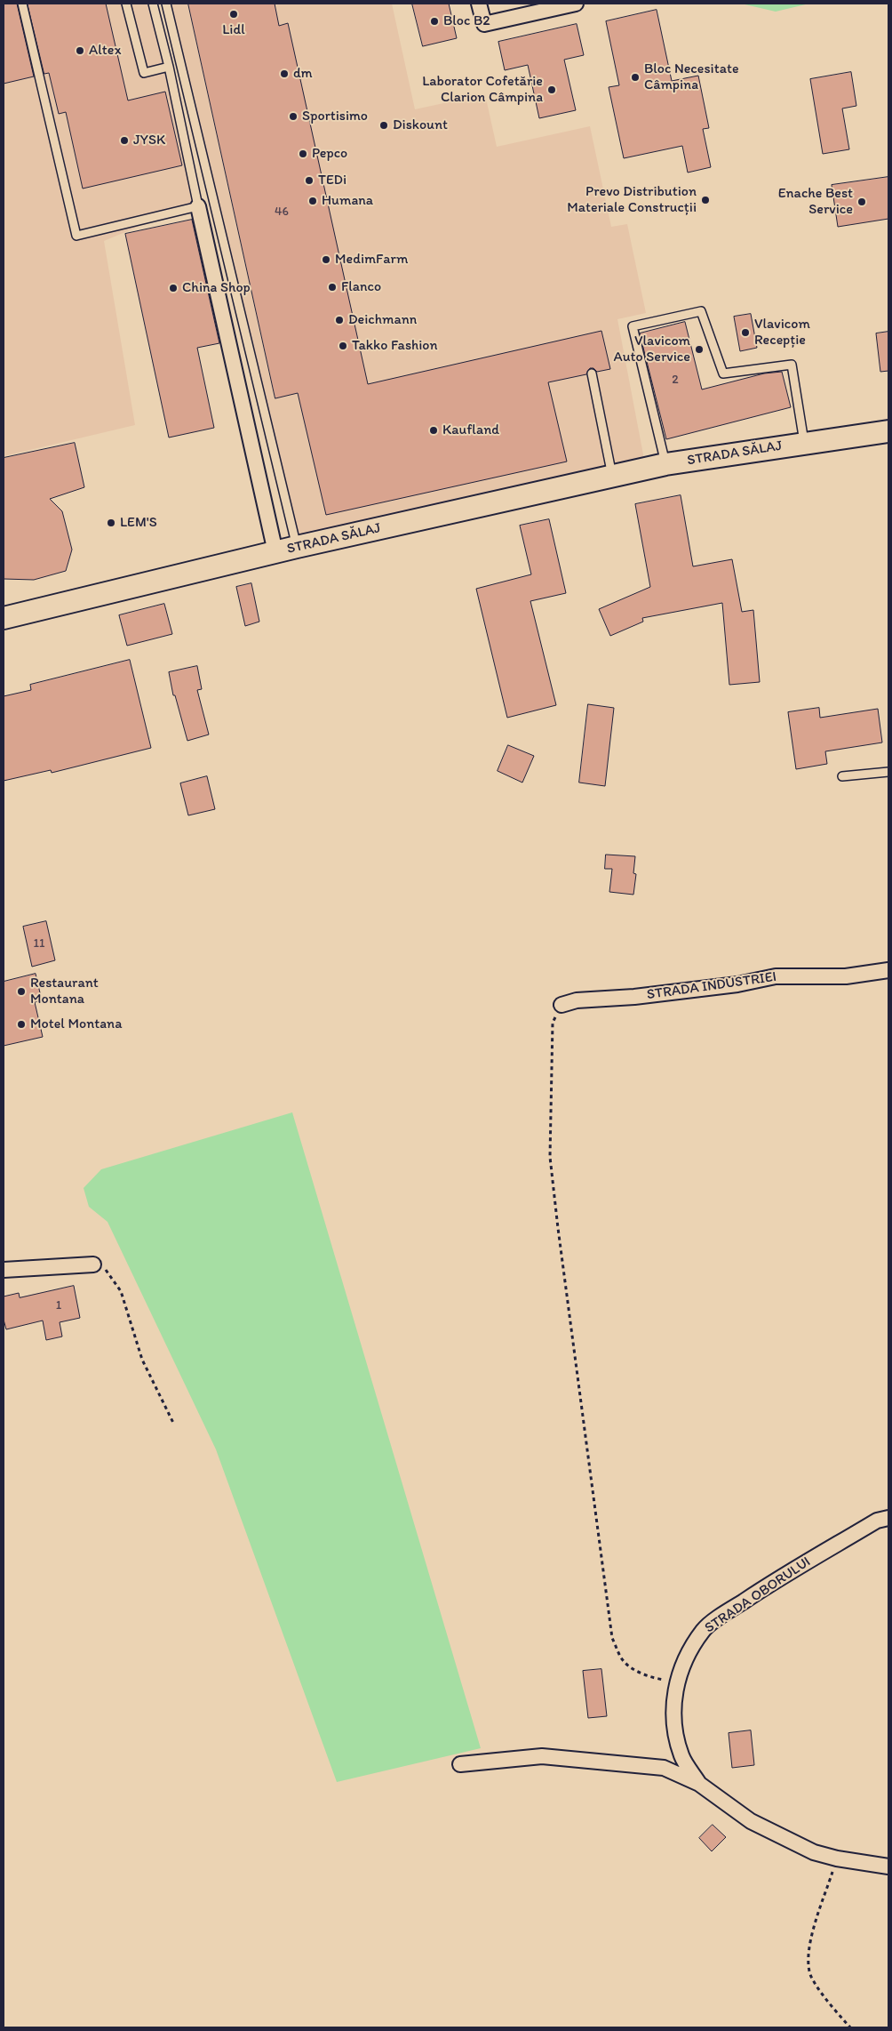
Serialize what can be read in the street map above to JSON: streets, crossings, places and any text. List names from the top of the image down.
{
  "streets": {
    "street": ["STRADA SĂLAJ", "STRADA INDUSTRIEI", "STRADA OBORULUI"]
  },
  "places": [
    "Lidl",
    "Bloc B2",
    "Altex",
    "dm",
    "Bloc Necesitate Câmpina",
    "Laborator Cofetărie Clarion Câmpina",
    "Sportisimo",
    "Diskount",
    "JYSK",
    "Pepco",
    "TEDi",
    "Prevo Distribution Materiale Construcții",
    "Humana",
    "Enache Best Service",
    "MedimFarm",
    "Flanco",
    "China Shop",
    "Deichmann",
    "Vlavicom Recepție",
    "Takko Fashion",
    "Vlavicom Auto Service",
    "Kaufland",
    "LEM'S",
    "Restaurant Montana",
    "Motel Montana"
  ],
  "house_numbers": [
    "46",
    "2",
    "11",
    "1"
  ]
}
